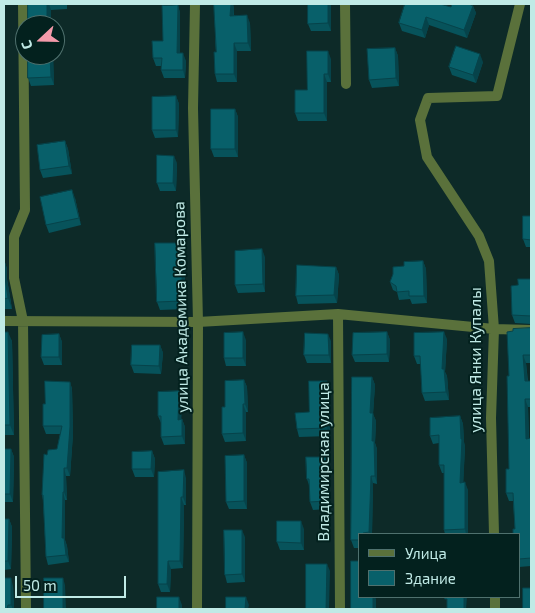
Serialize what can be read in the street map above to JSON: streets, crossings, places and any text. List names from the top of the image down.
{
  "streets": {
    "street": ["улица Академика Комарова", "улица Янки Купалы", "Владимирская улица"]
  },
  "legend": ["Улица", "Здание"],
  "scale_bar": "50 m",
  "north": "left"
}
